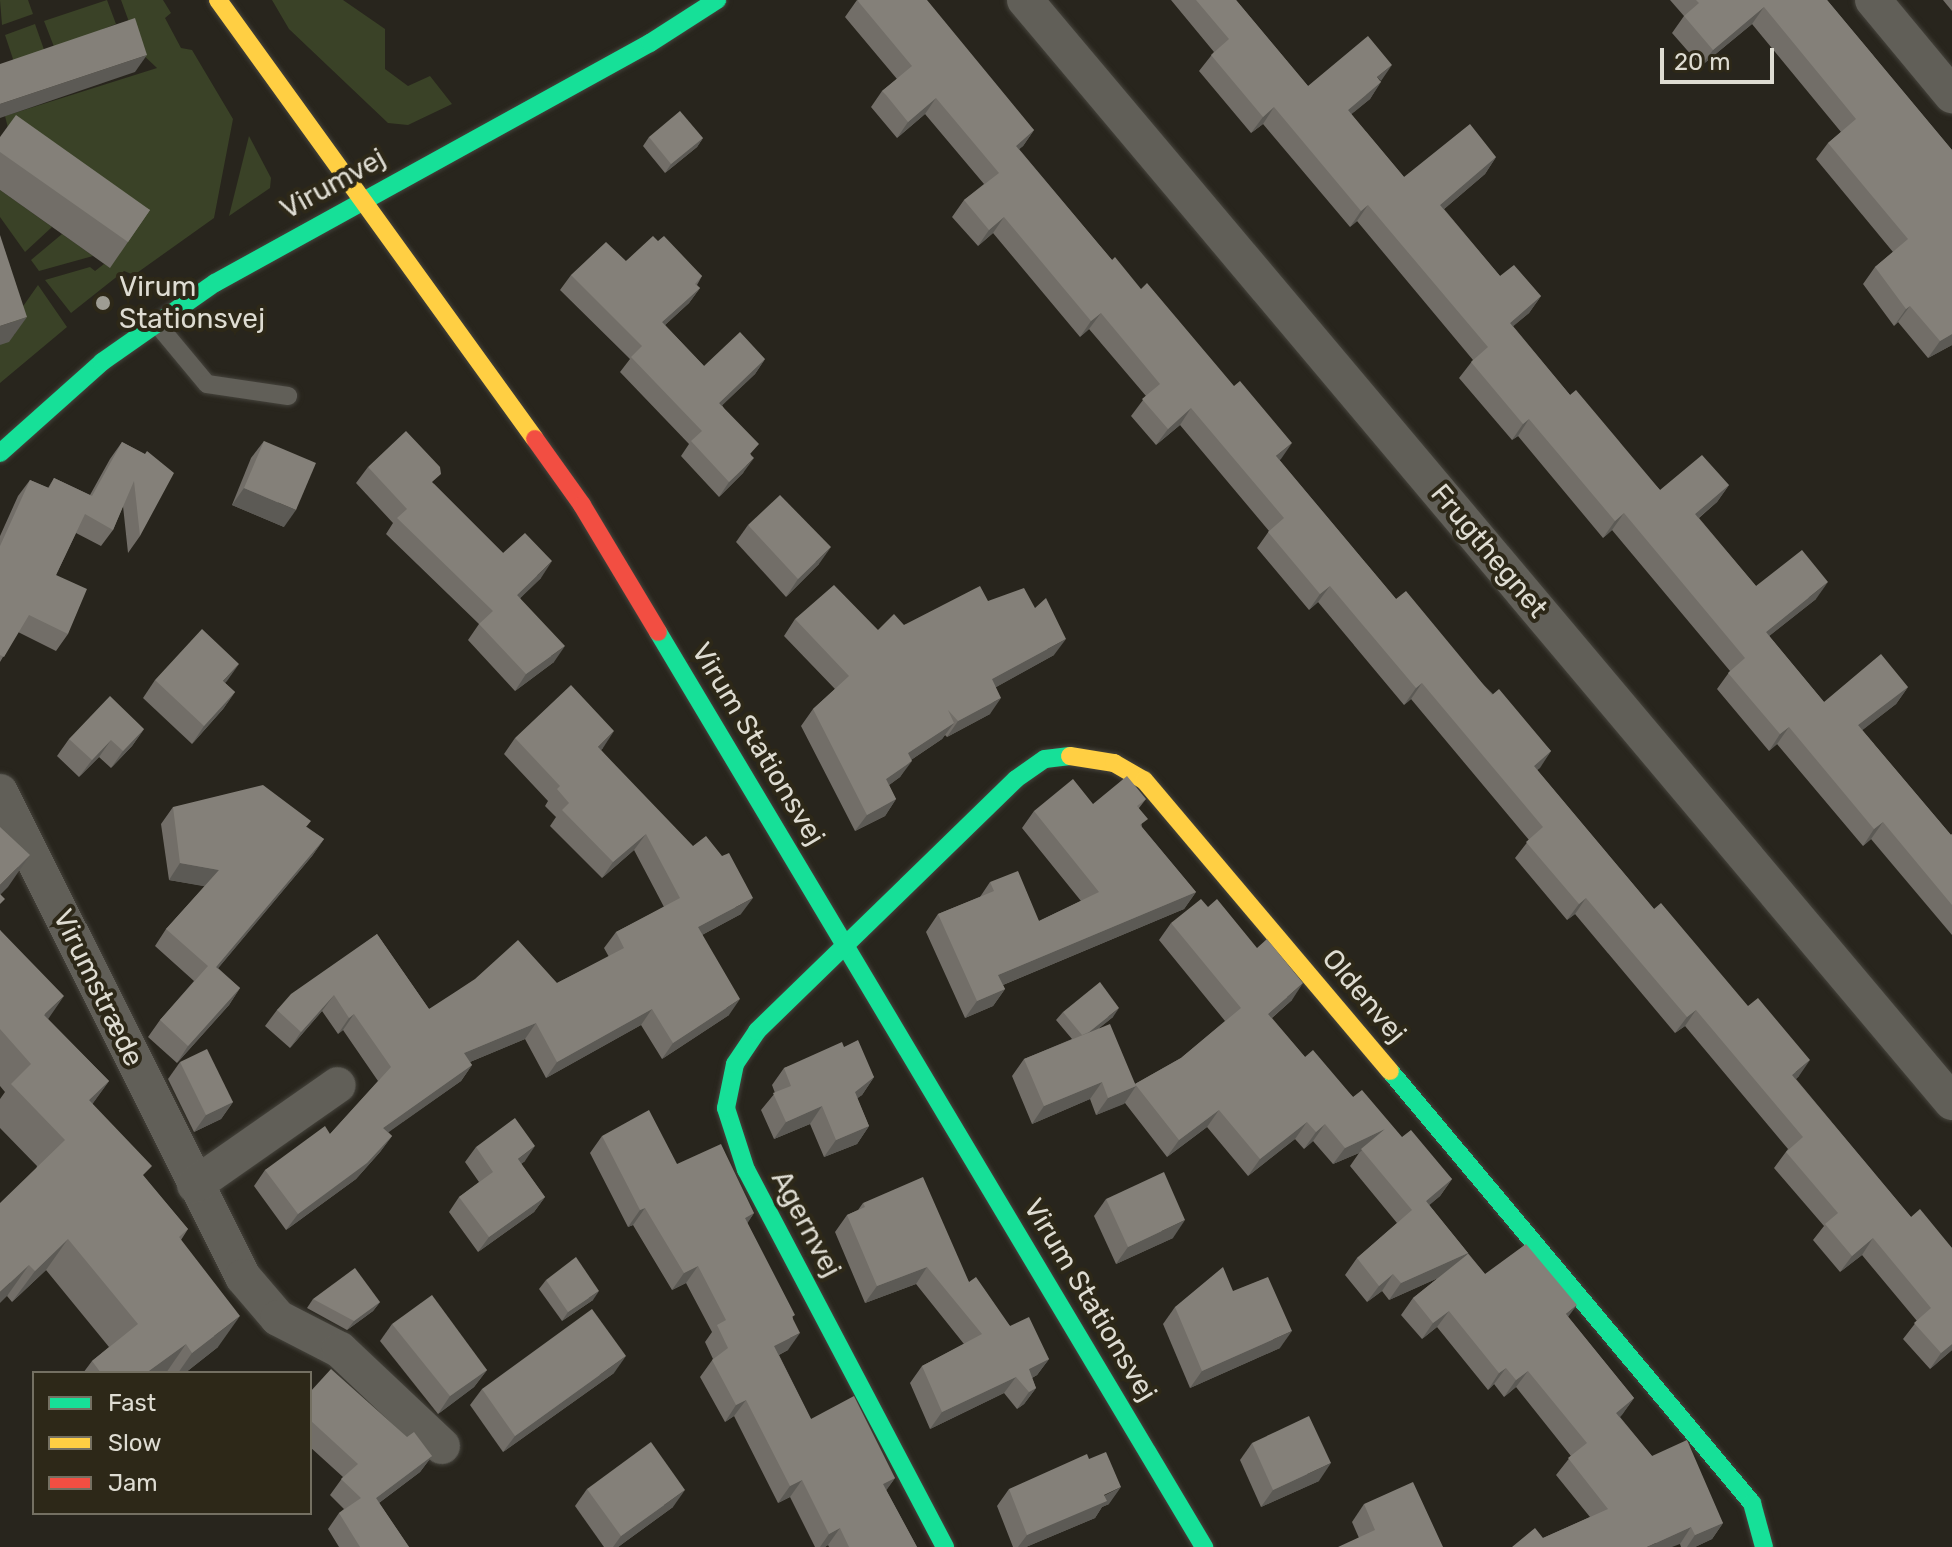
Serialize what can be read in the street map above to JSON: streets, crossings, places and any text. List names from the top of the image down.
{
  "streets": {
    "street": [
      "Virumvej",
      "Frugthegnet",
      "Virum Stationsvej",
      "Virumstræde",
      "Oldenvej",
      "Agernvej"
    ]
  },
  "crossings": [
    ["Virumvej", "Virum Stationsvej"],
    ["Virum Stationsvej", "Oldenvej"],
    ["Virum Stationsvej", "Agernvej"],
    ["Oldenvej", "Agernvej"]
  ],
  "places": ["Virum Stationsvej"],
  "legend": ["Fast", "Slow", "Jam"],
  "scale_bar": "20 m"
}
